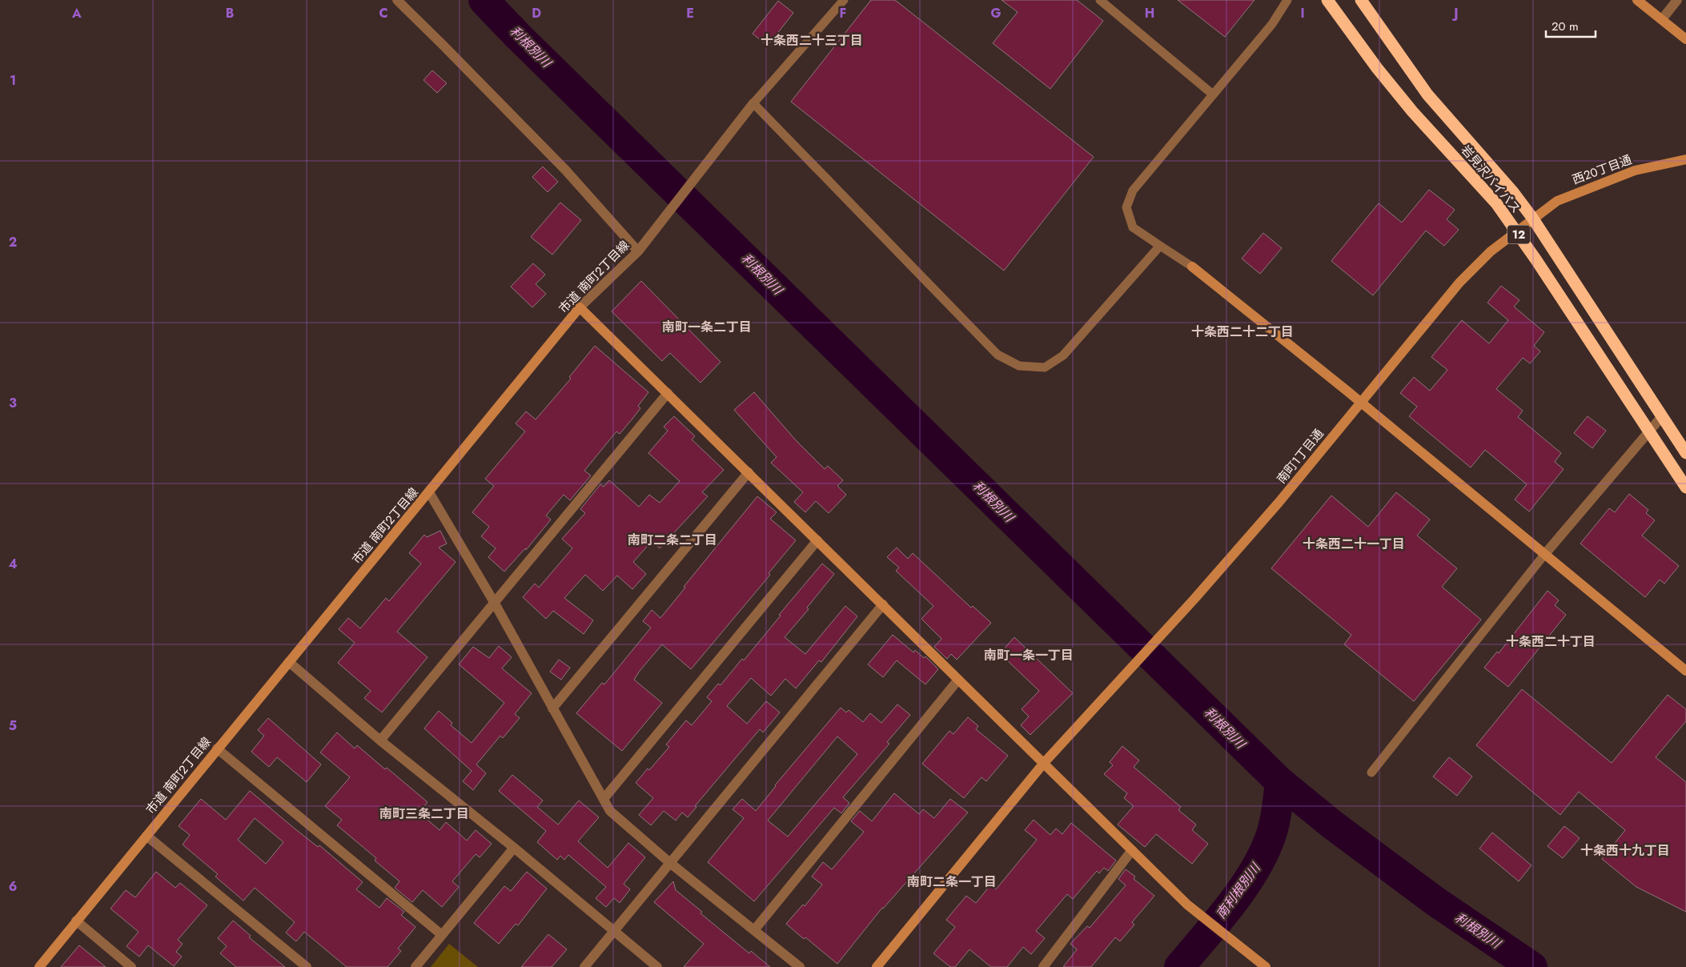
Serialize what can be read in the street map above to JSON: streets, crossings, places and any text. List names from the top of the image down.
{
  "streets": {
    "highway": ["岩見沢バイパス", "12"],
    "street": ["西20丁目通", "市道 南町2丁目線", "南町1丁目通"]
  },
  "crossings": [
    ["西20丁目通", "岩見沢バイパス"],
    ["西20丁目通", "南町1丁目通"],
    ["岩見沢バイパス", "南町1丁目通"]
  ],
  "districts": [
    "十条西二十三丁目",
    "南町一条二丁目",
    "十条西二十二丁目",
    "南町二条二丁目",
    "十条西二十一丁目",
    "十条西二十丁目",
    "南町一条一丁目",
    "南町三条二丁目",
    "十条西十九丁目",
    "南町二条一丁目"
  ],
  "water": ["利根別川", "南利根別川"],
  "scale_bar": "20 m",
  "grid": {
    "columns": [
      "A",
      "B",
      "C",
      "D",
      "E",
      "F",
      "G",
      "H",
      "I",
      "J"
    ],
    "rows": [
      "1",
      "2",
      "3",
      "4",
      "5",
      "6"
    ]
  }
}
